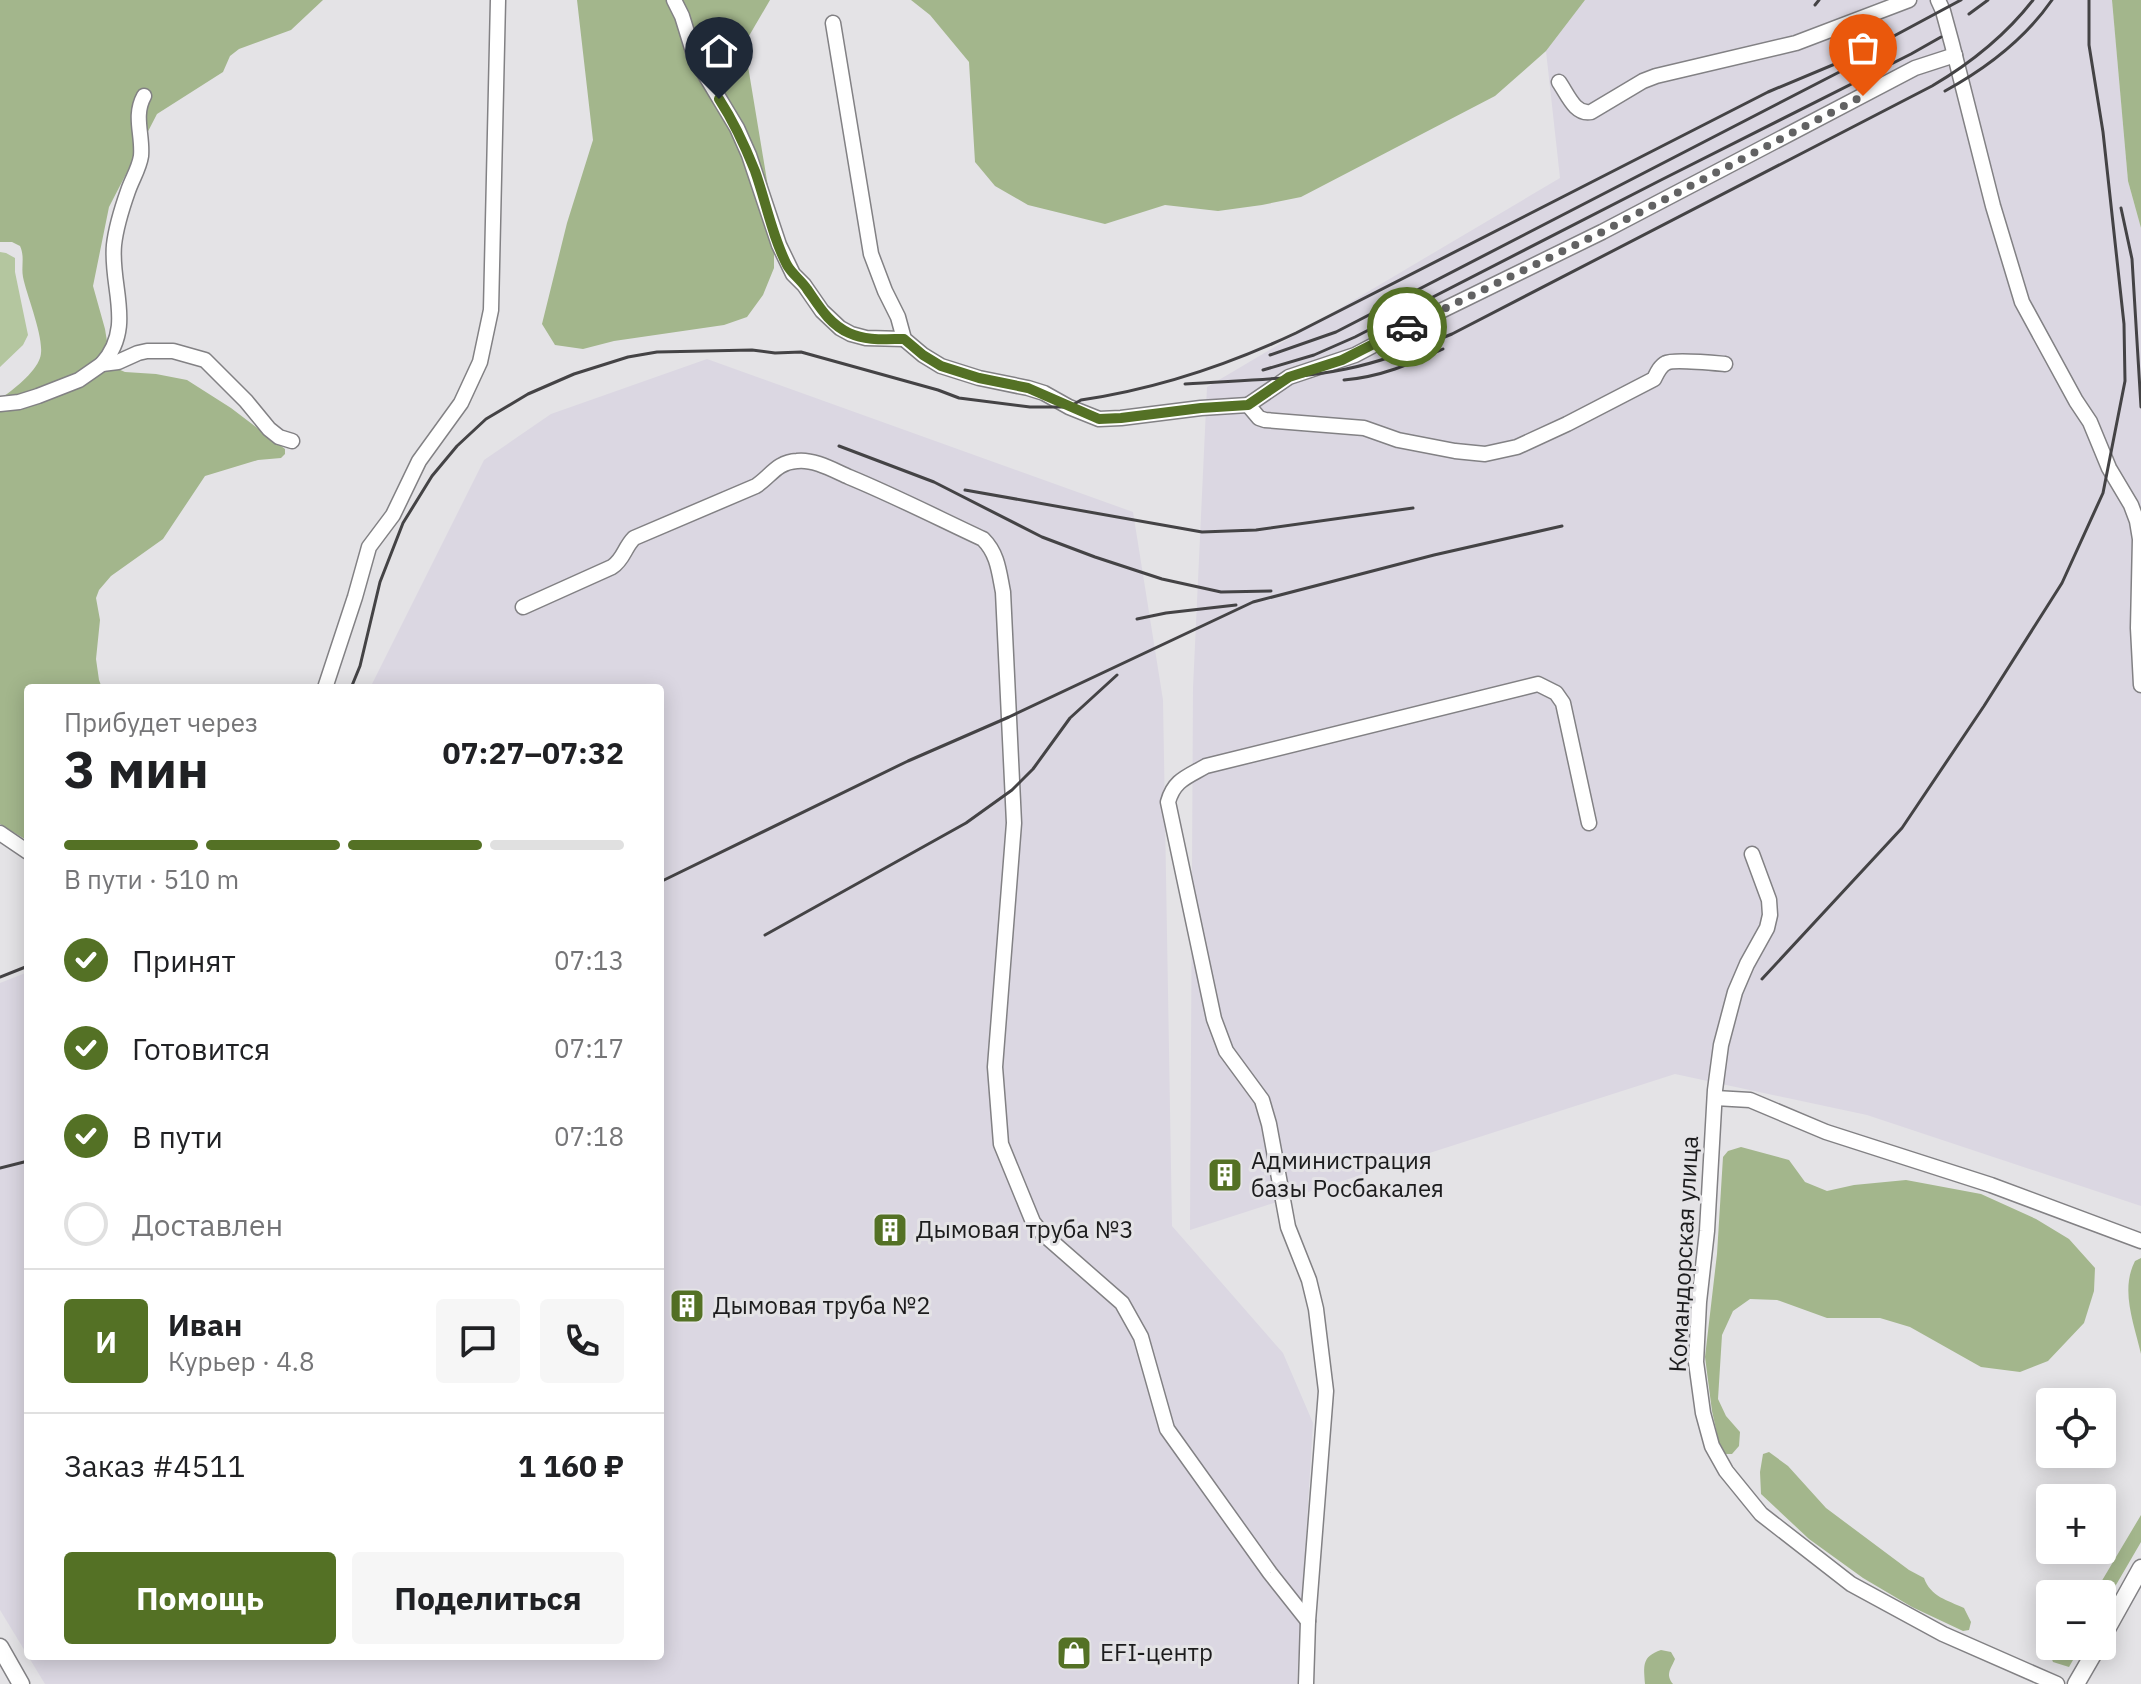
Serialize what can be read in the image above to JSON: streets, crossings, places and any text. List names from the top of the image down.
{
  "streets": {
    "street": ["Командорская улица"]
  },
  "places": {
    "building": ["Администрация базы Росбакалея", "Дымовая труба №3", "Дымовая труба №2"],
    "shop": ["EFI-центр"]
  },
  "page": {
    "heading": ["3 мин", "Прибудет через", "07:27–07:32"],
    "panel": [
      "Иван",
      "Курьер · 4.8",
      "Заказ #4511",
      "1 160 ₽"
    ],
    "bar": "В пути · 510 m",
    "list": [
      ["Принят", "07:13"],
      ["Готовится", "07:17"],
      ["В пути", "07:18"],
      "Доставлен"
    ],
    "round": "И",
    "map_buttons": ["+", "−"],
    "buttons": ["Помощь", "Поделиться"]
  }
}
